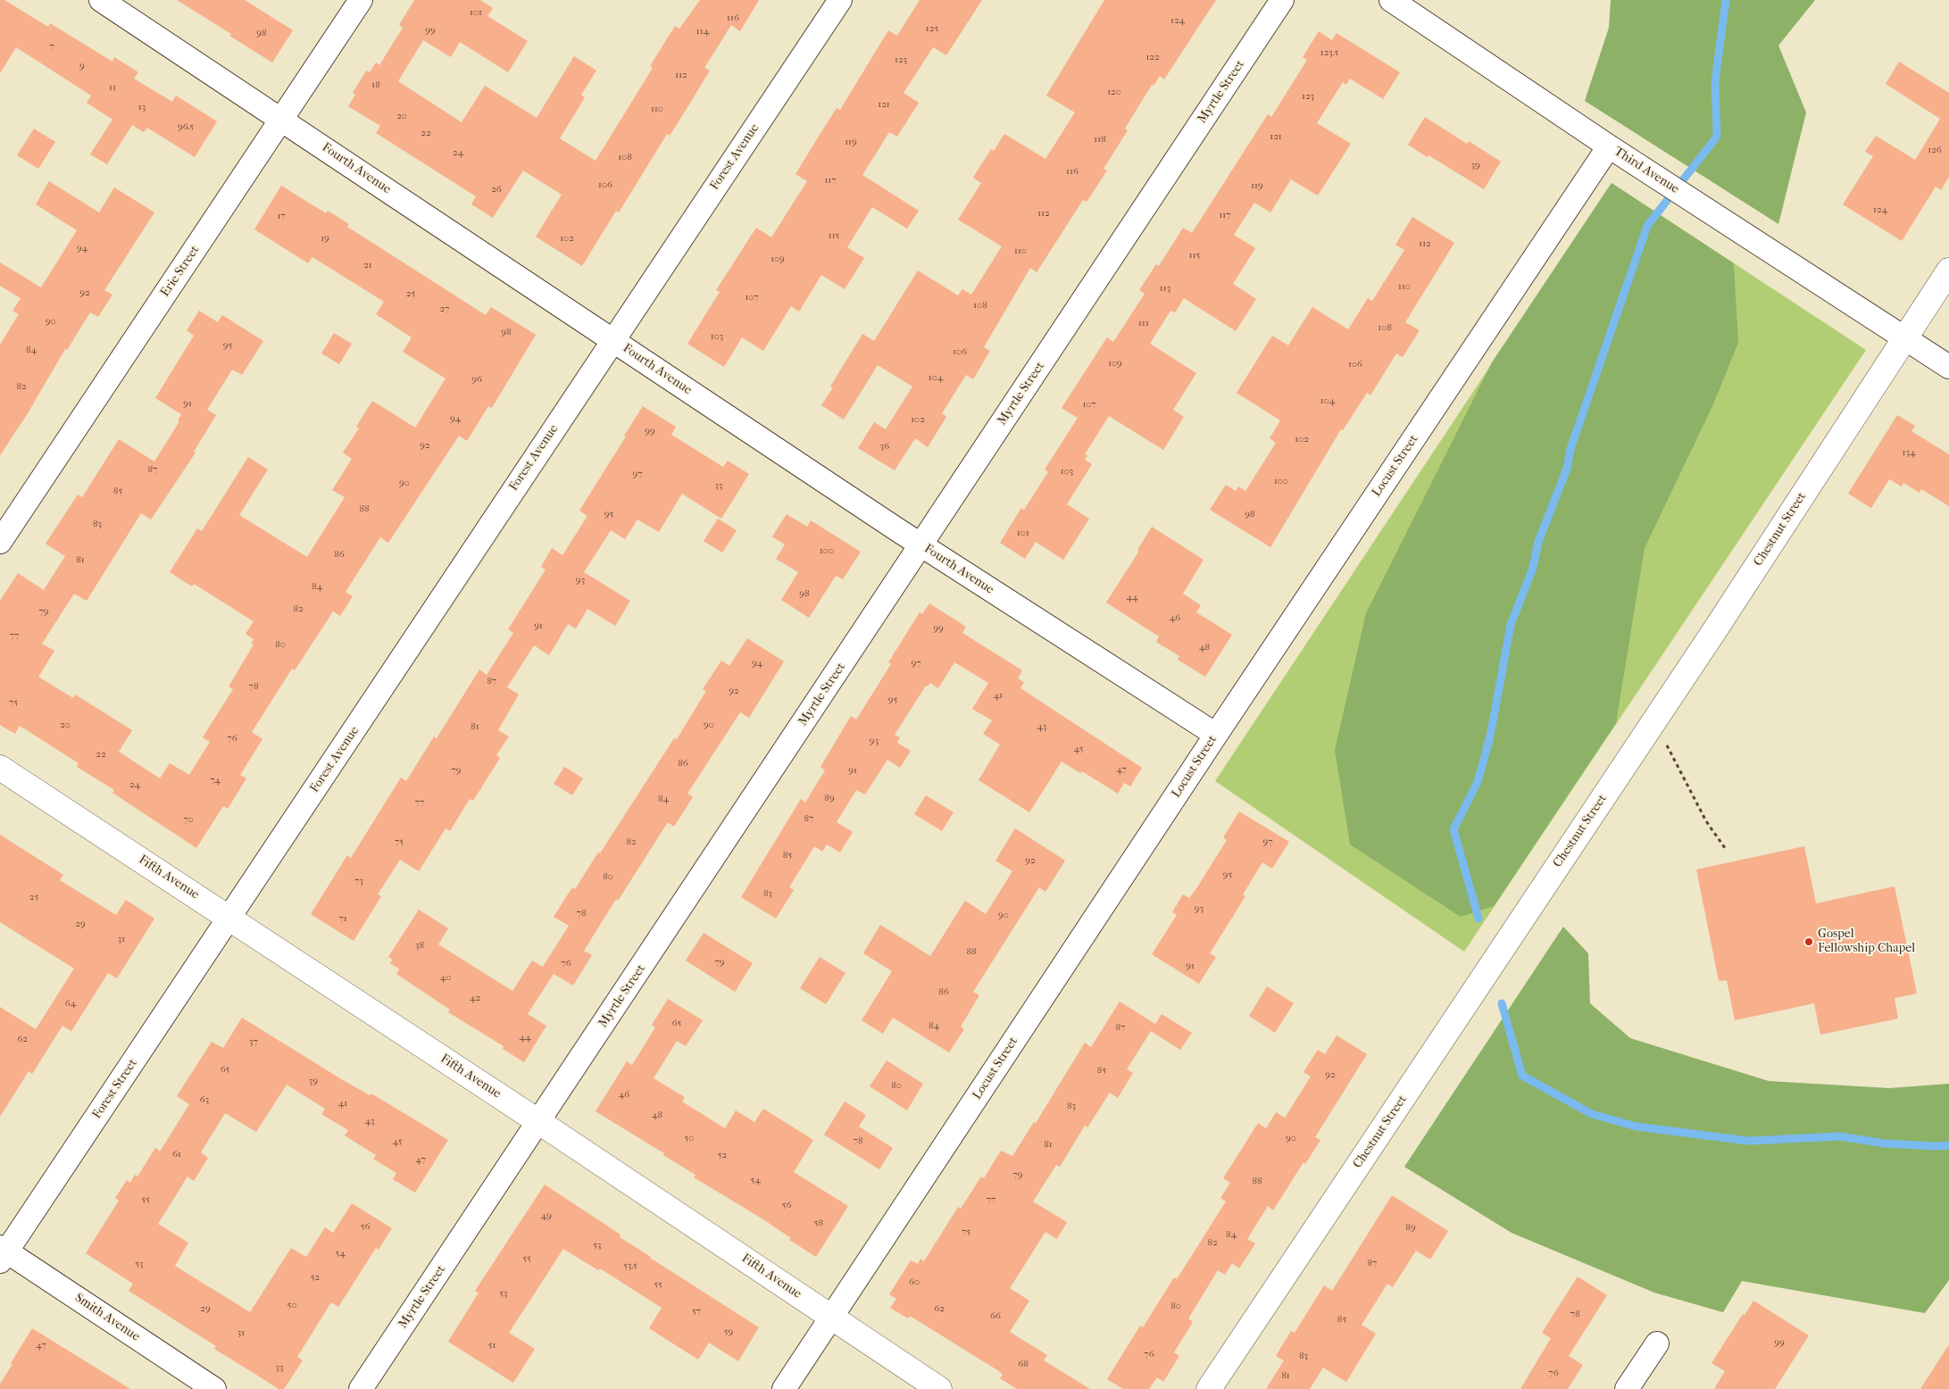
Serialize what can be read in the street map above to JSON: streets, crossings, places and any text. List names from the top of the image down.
{
  "streets": {
    "street": [
      "Myrtle Street",
      "Forest Avenue",
      "Fourth Avenue",
      "Third Avenue",
      "Erie Street",
      "Locust Street",
      "Chestnut Street",
      "Fifth Avenue",
      "Forest Street",
      "Smith Avenue"
    ]
  },
  "crossings": [
    ["Myrtle Street", "Fourth Avenue"],
    ["Myrtle Street", "Fifth Avenue"],
    ["Forest Avenue", "Fourth Avenue"],
    ["Forest Avenue", "Fifth Avenue"],
    ["Forest Avenue", "Forest Street"],
    ["Fourth Avenue", "Erie Street"],
    ["Fourth Avenue", "Locust Street"],
    ["Third Avenue", "Locust Street"],
    ["Third Avenue", "Chestnut Street"],
    ["Locust Street", "Fifth Avenue"],
    ["Fifth Avenue", "Forest Street"],
    ["Forest Street", "Smith Avenue"]
  ],
  "places": ["Gospel Fellowship Chapel"],
  "house_numbers": [
    "101",
    "116",
    "124",
    "125",
    "99",
    "114",
    "98",
    "7",
    "123.5",
    "122",
    "123",
    "9",
    "112",
    "18",
    "11",
    "120",
    "123",
    "121",
    "13",
    "110",
    "20",
    "96.5",
    "22",
    "121",
    "118",
    "119",
    "126",
    "24",
    "108",
    "39",
    "116",
    "117",
    "106",
    "119",
    "26",
    "124",
    "112",
    "117",
    "17",
    "115",
    "19",
    "102",
    "112",
    "94",
    "110",
    "115",
    "109",
    "21",
    "110",
    "113",
    "92",
    "25",
    "107",
    "108",
    "27",
    "90",
    "111",
    "108",
    "98",
    "103",
    "95",
    "84",
    "106",
    "109",
    "106",
    "104",
    "96",
    "82",
    "104",
    "91",
    "107",
    "94",
    "102",
    "99",
    "102",
    "92",
    "36",
    "134",
    "87",
    "103",
    "97",
    "100",
    "90",
    "33",
    "85",
    "88",
    "95",
    "98",
    "83",
    "101",
    "100",
    "86",
    "81",
    "93",
    "84",
    "98",
    "44",
    "82",
    "79",
    "46",
    "91",
    "99",
    "77",
    "80",
    "48",
    "94",
    "97",
    "87",
    "78",
    "92",
    "41",
    "95",
    "75",
    "20",
    "90",
    "81",
    "43",
    "76",
    "93",
    "45",
    "22",
    "86",
    "47",
    "79",
    "91",
    "74",
    "24",
    "89",
    "84",
    "77",
    "87",
    "70",
    "75",
    "82",
    "97",
    "85",
    "92",
    "95",
    "80",
    "73",
    "83",
    "25",
    "93",
    "78",
    "90",
    "71",
    "29",
    "31",
    "38",
    "88",
    "79",
    "76",
    "91",
    "40",
    "86",
    "42",
    "64",
    "65",
    "84",
    "87",
    "44",
    "62",
    "37",
    "65",
    "85",
    "92",
    "39",
    "80",
    "46",
    "63",
    "41",
    "83",
    "48",
    "43",
    "50",
    "90",
    "78",
    "45",
    "81",
    "61",
    "52",
    "47",
    "79",
    "54",
    "88",
    "55",
    "77",
    "56",
    "49",
    "58",
    "56",
    "89",
    "75",
    "84",
    "82",
    "53",
    "54",
    "55",
    "87",
    "53",
    "53.5",
    "52",
    "60",
    "55",
    "53",
    "50",
    "80",
    "29",
    "62",
    "57",
    "78",
    "66",
    "85",
    "59",
    "31",
    "99",
    "47",
    "51",
    "76",
    "83",
    "68",
    "33",
    "76",
    "81"
  ]
}
